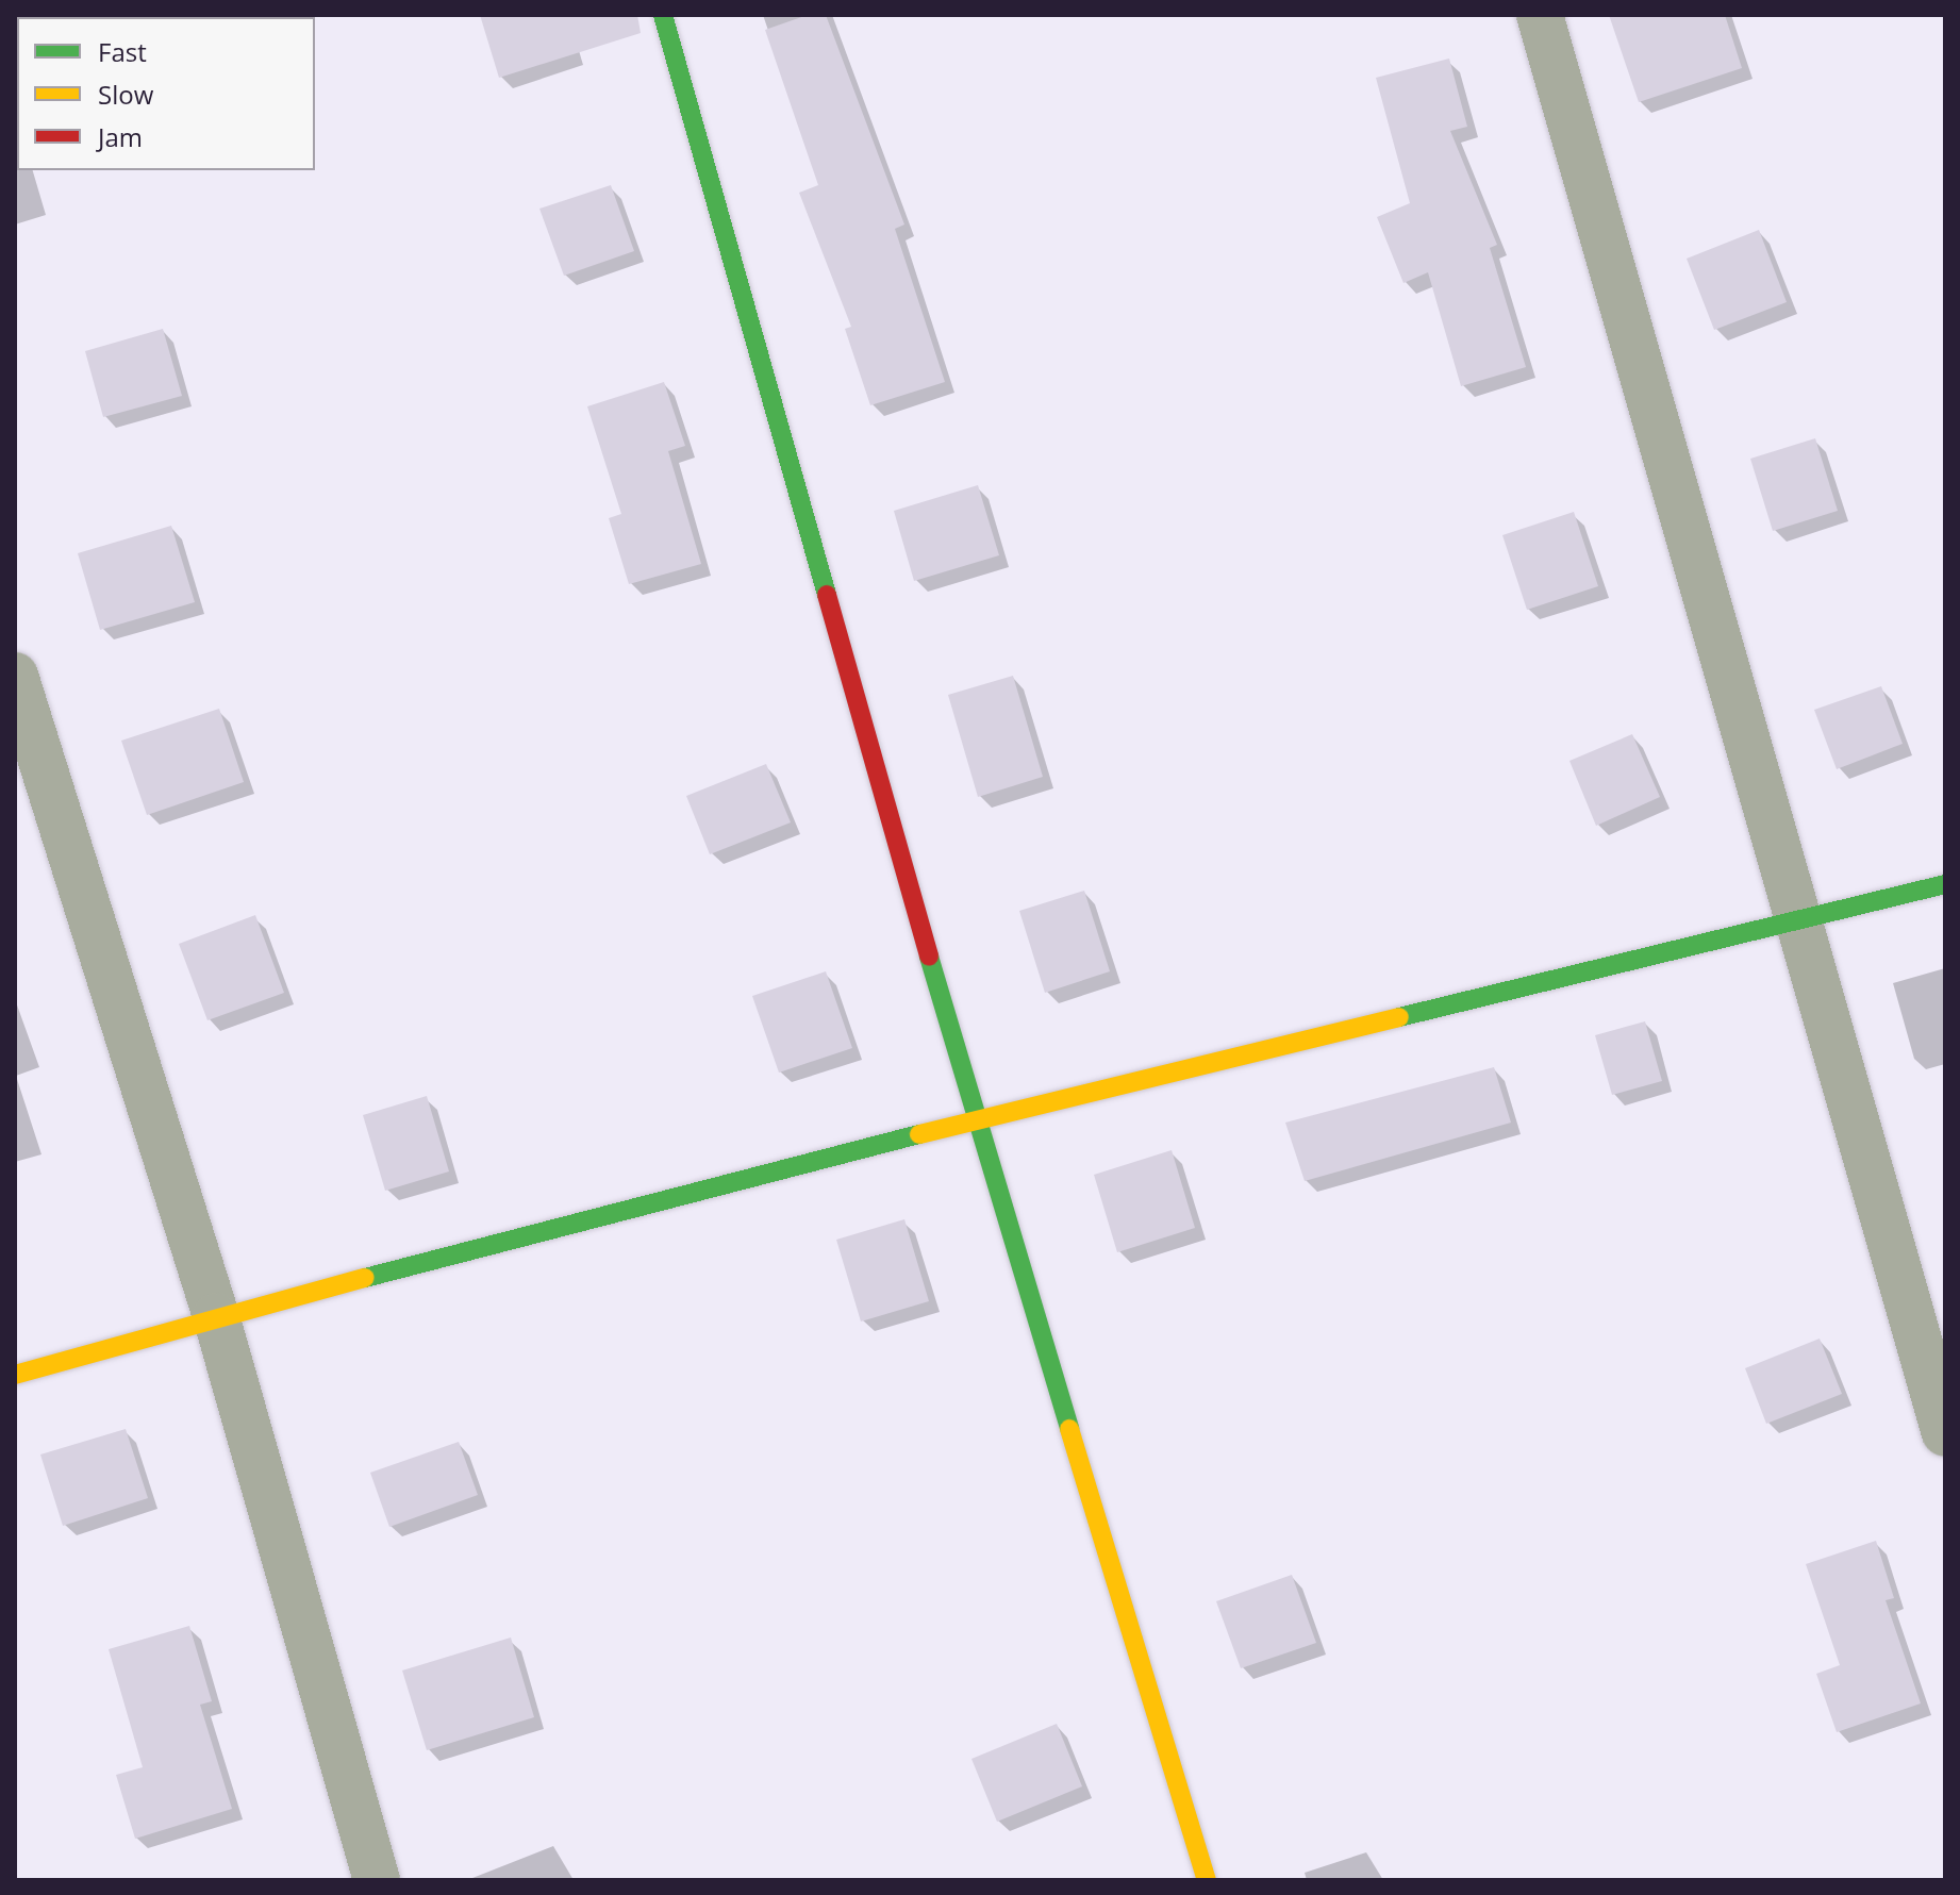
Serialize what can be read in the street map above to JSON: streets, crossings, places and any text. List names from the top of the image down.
{
  "legend": ["Fast", "Slow", "Jam"]
}
